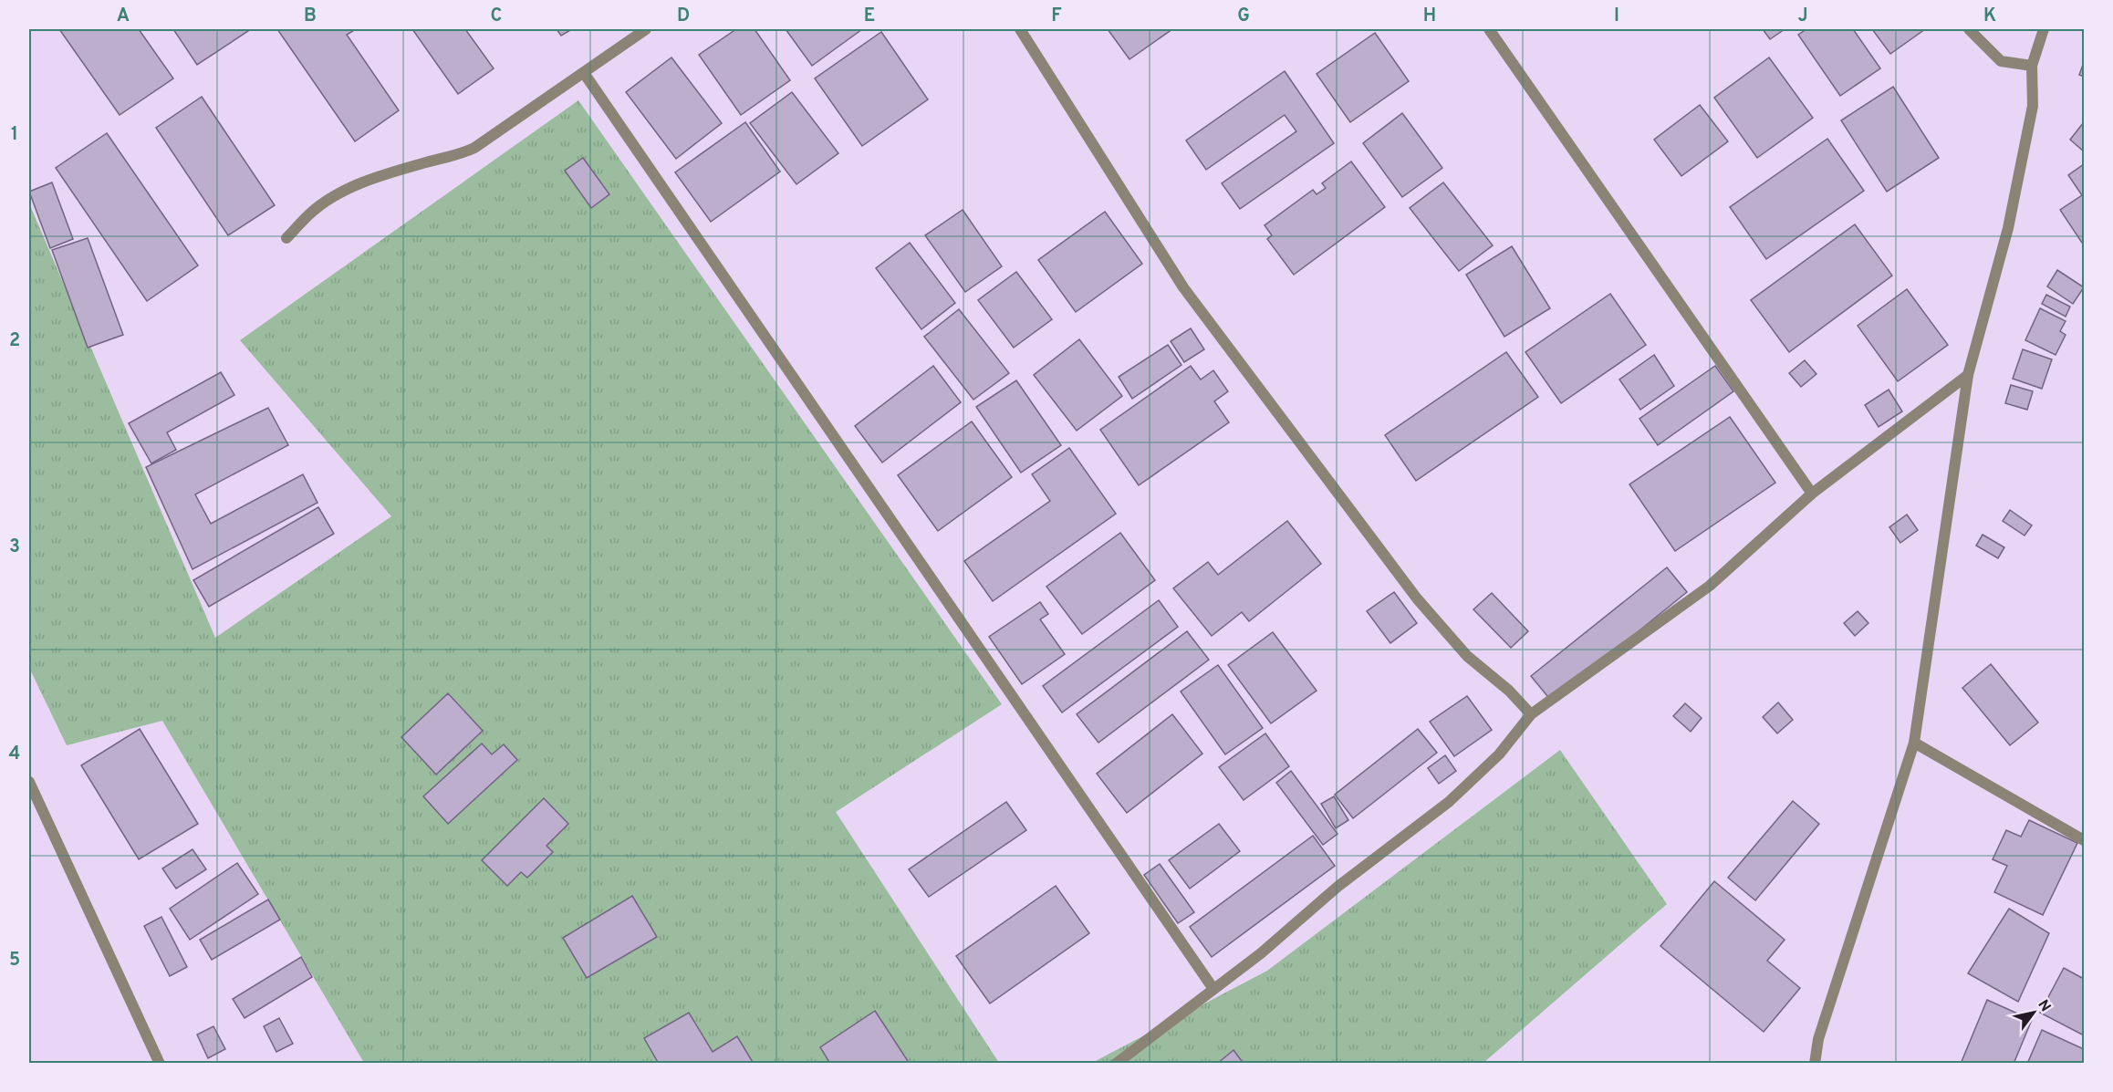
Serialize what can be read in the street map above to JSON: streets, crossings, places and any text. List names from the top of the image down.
{
  "north": "top right",
  "grid": {
    "columns": [
      "A",
      "B",
      "C",
      "D",
      "E",
      "F",
      "G",
      "H",
      "I",
      "J",
      "K"
    ],
    "rows": [
      "1",
      "2",
      "3",
      "4",
      "5"
    ]
  }
}
